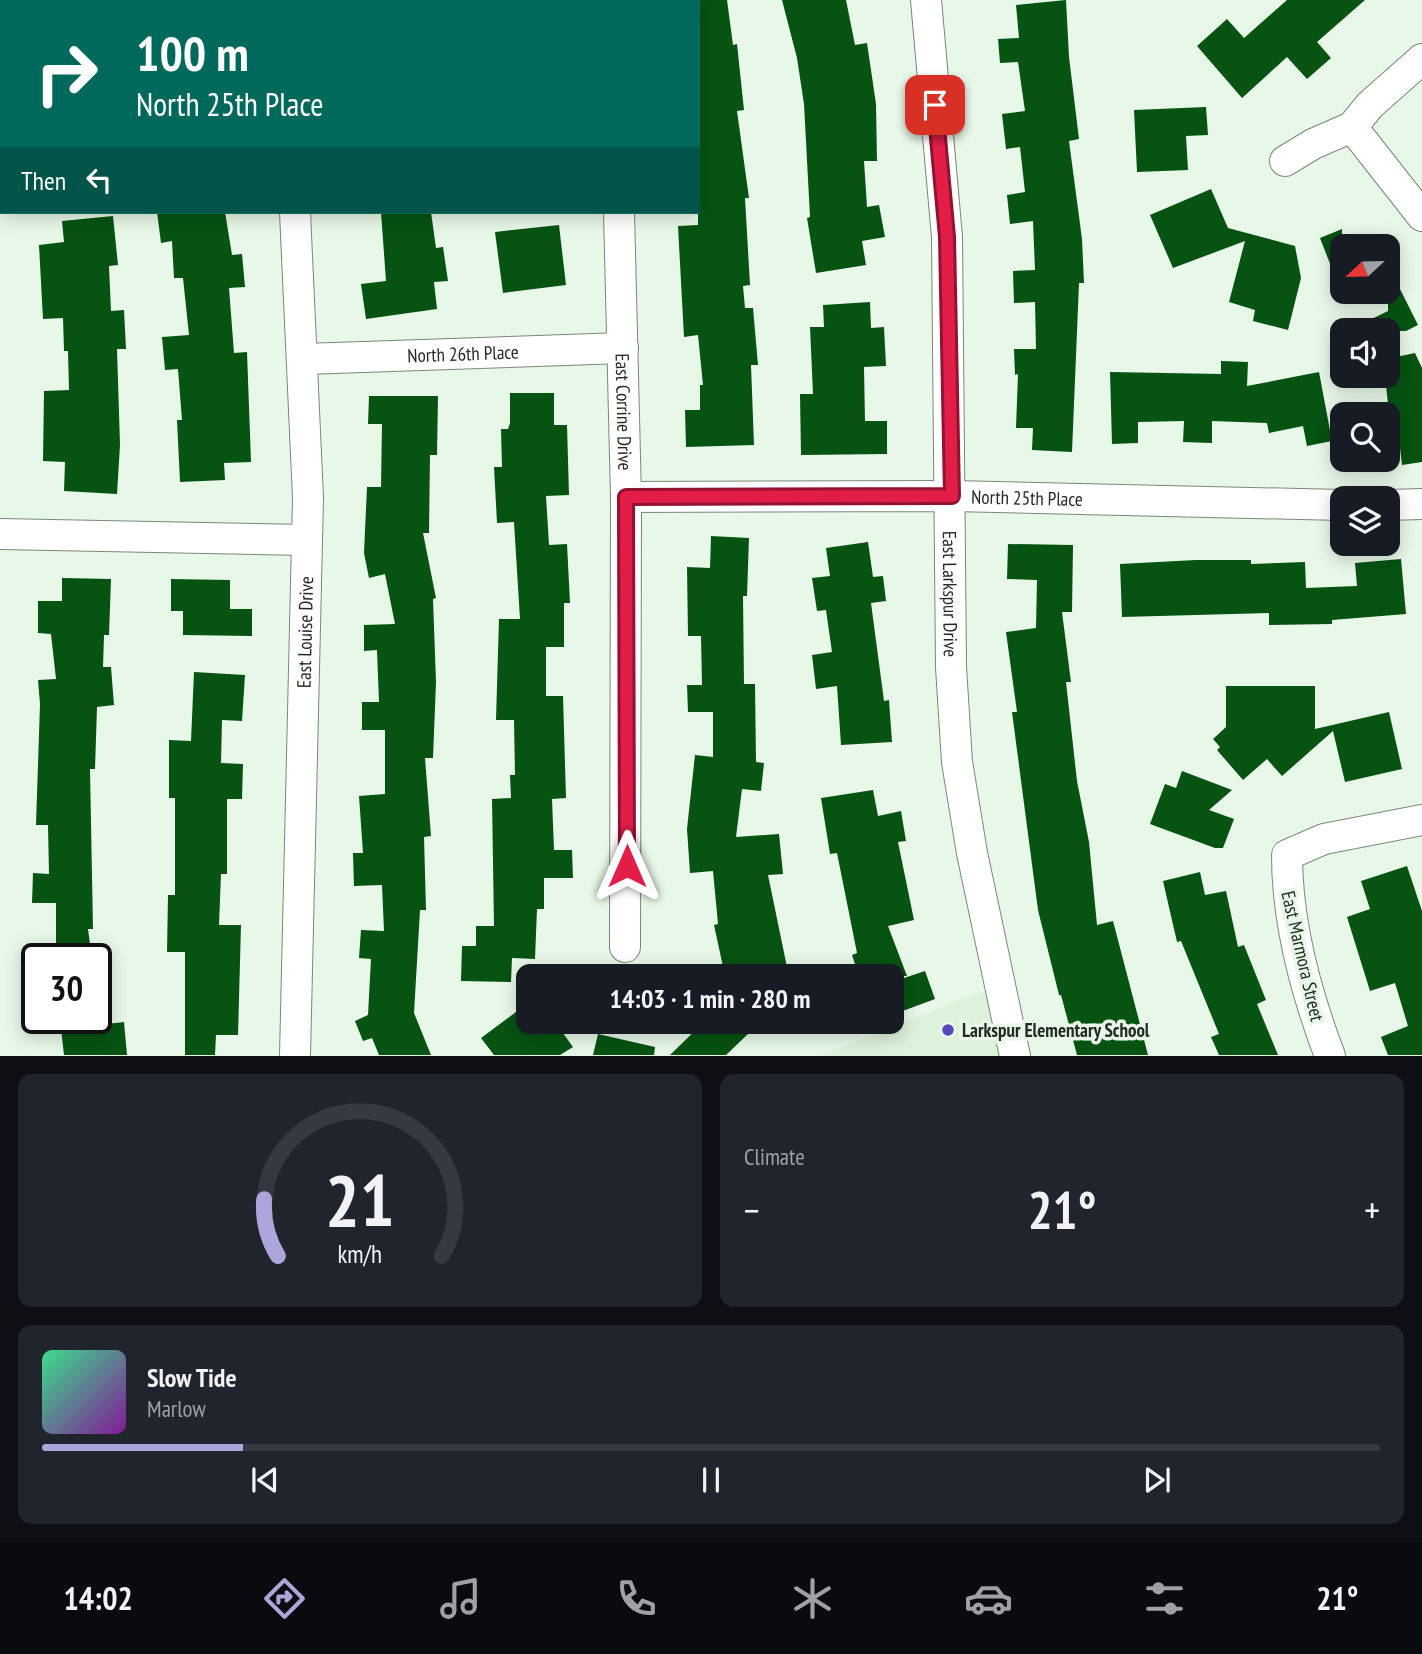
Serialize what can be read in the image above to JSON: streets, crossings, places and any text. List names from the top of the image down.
{
  "streets": {
    "street": [
      "North 26th Place",
      "East Corrine Drive",
      "North 25th Place",
      "East Larkspur Drive",
      "East Louise Drive",
      "East Marmora Street"
    ]
  },
  "crossings": [
    ["North 26th Place", "East Corrine Drive"],
    ["North 26th Place", "East Louise Drive"],
    ["East Corrine Drive", "North 25th Place"],
    ["North 25th Place", "East Larkspur Drive"]
  ],
  "places": ["Larkspur Elementary School"],
  "north": "left",
  "page": {
    "turn": ["100 m", "North 25th Place"],
    "then": "Then",
    "limit": "30",
    "trip": "14:03 · 1 min · 280 m",
    "tile": "Climate",
    "heat": ["−", "21°", "+"],
    "song": ["Slow Tide", "Marlow"],
    "tabs": ["14:02", "21°"],
    "gauge": ["21", "km/h"]
  }
}
